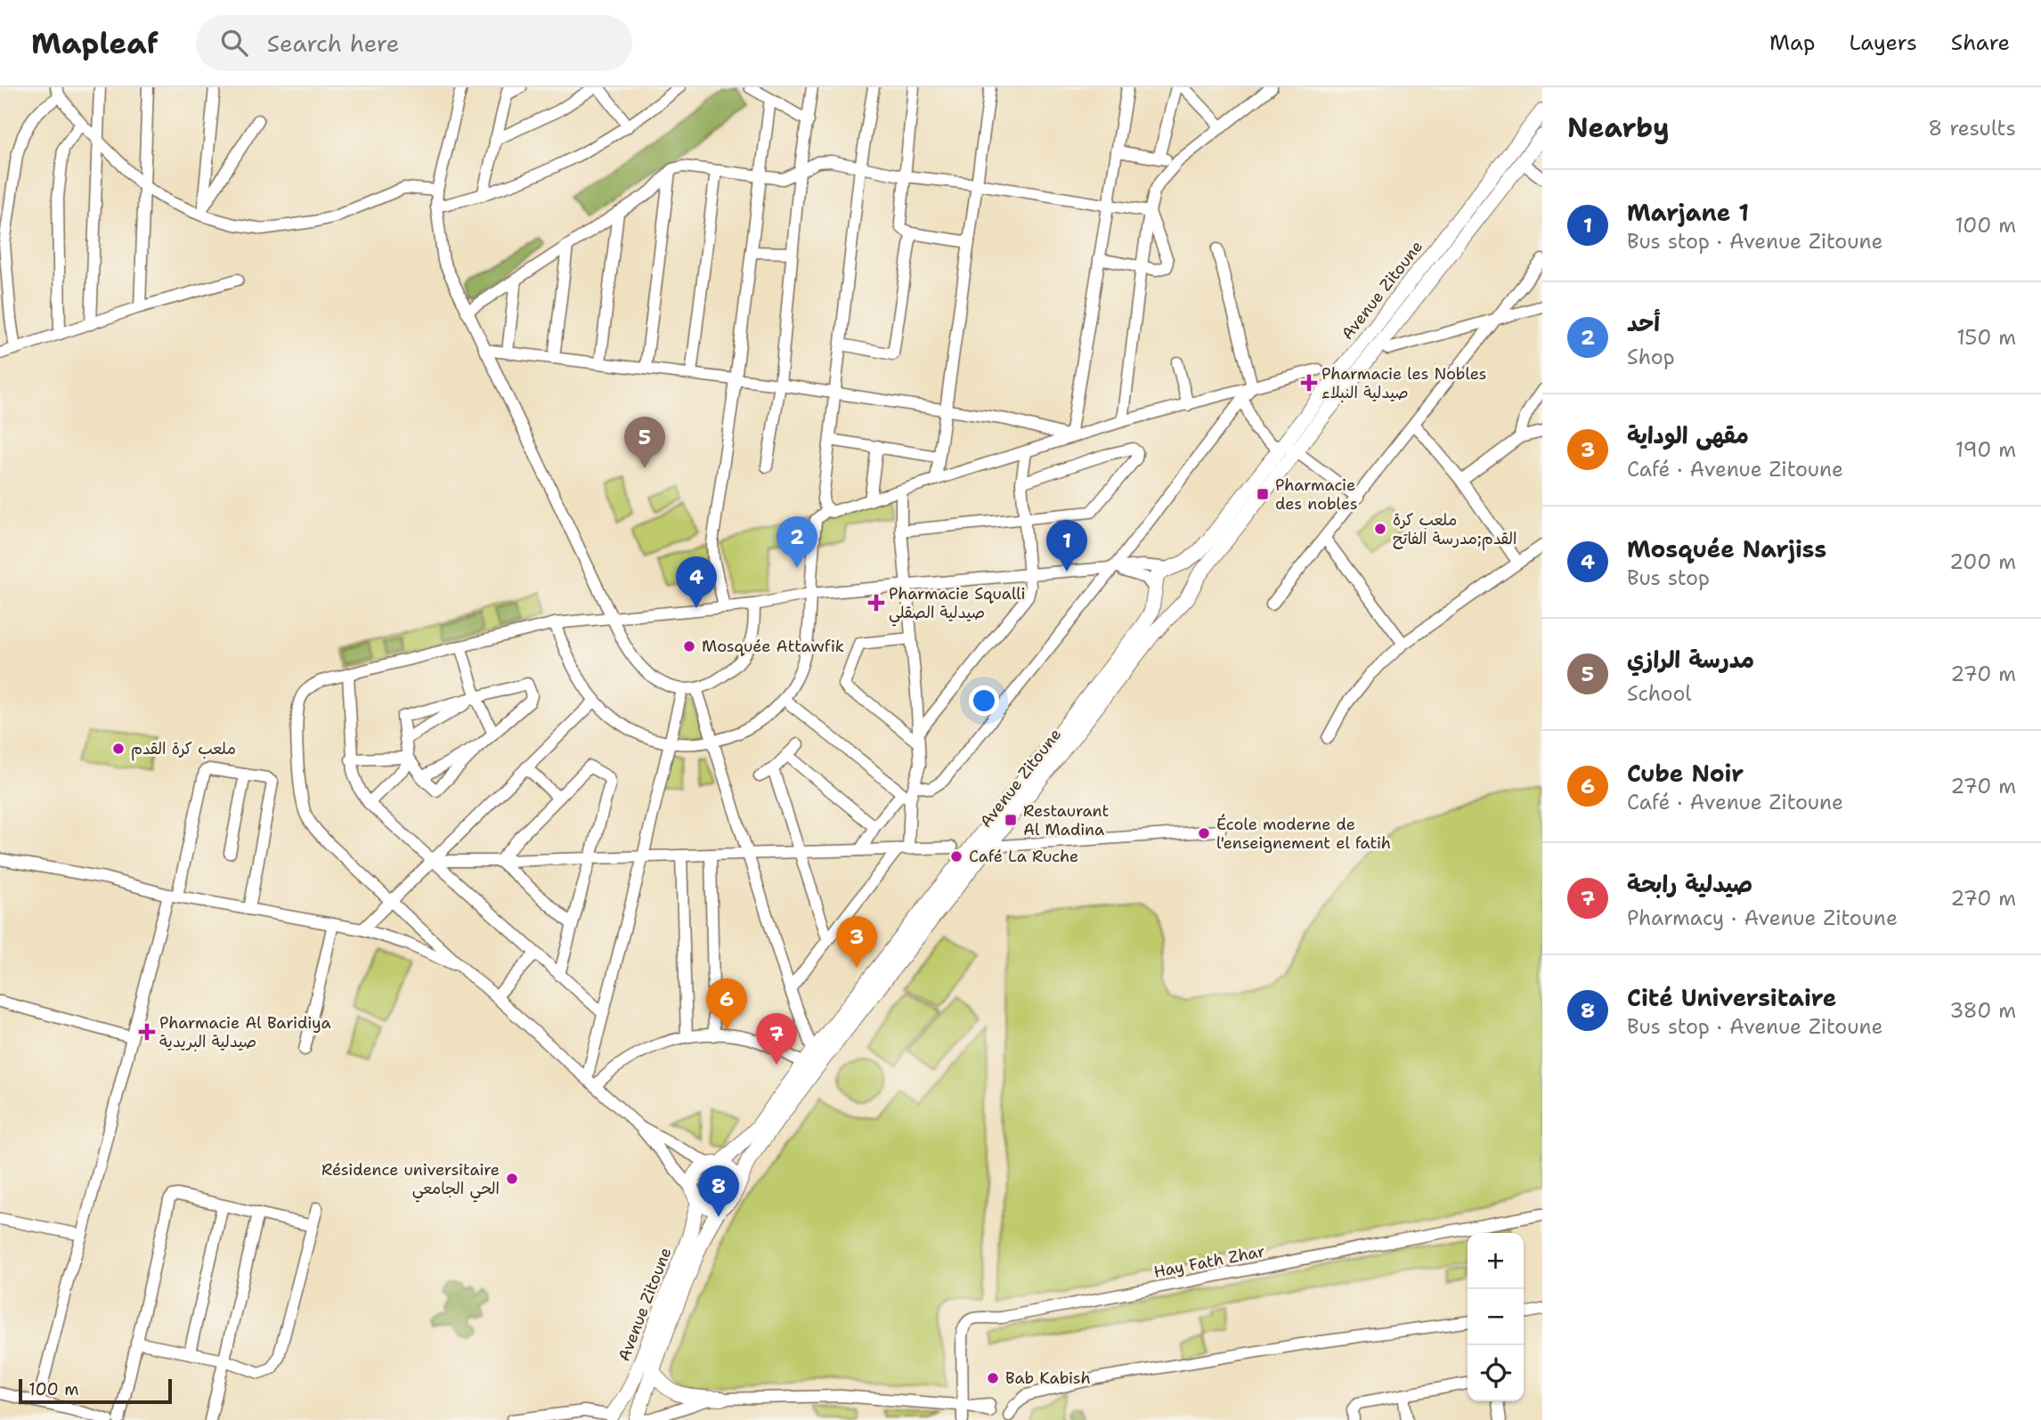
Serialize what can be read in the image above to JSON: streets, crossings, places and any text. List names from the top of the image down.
{
  "streets": {
    "main road": ["Avenue Zitoune"],
    "street": ["Hay Fath Zhar"]
  },
  "places": {
    "health": ["Pharmacie les Nobles صيدلية النبلاء", "Pharmacie Squalli صيدلية الصقلي", "Pharmacie Al Baridiya صيدلية البريدية"],
    "transit": ["Pharmacie des nobles", "Restaurant Al Madina"],
    "other": [
      "ملعب كرة القدم;مدرسة الفاتح",
      "Mosquée Attawfik",
      "ملعب كرة القدم",
      "École moderne de l'enseignement el fatih",
      "Café La Ruche",
      "Résidence universitaire الحي الجامعي",
      "Bab Kabish"
    ]
  },
  "scale_bar": "100 m",
  "page": {
    "header": "Mapleaf",
    "search": "Search here",
    "nav": ["Map", "Layers", "Share"],
    "heading": ["Nearby", "8 results"],
    "list": [
      {
        "mark": "1",
        "name": "Marjane 1",
        "note": "Bus stop · Avenue Zitoune",
        "value": "100 m"
      },
      {
        "mark": "2",
        "name": "أحد",
        "note": "Shop",
        "value": "150 m"
      },
      {
        "mark": "3",
        "name": "مقهى الوداية",
        "note": "Café · Avenue Zitoune",
        "value": "190 m"
      },
      {
        "mark": "4",
        "name": "Mosquée Narjiss",
        "note": "Bus stop",
        "value": "200 m"
      },
      {
        "mark": "5",
        "name": "مدرسة الرازي",
        "note": "School",
        "value": "270 m"
      },
      {
        "mark": "6",
        "name": "Cube Noir",
        "note": "Café · Avenue Zitoune",
        "value": "270 m"
      },
      {
        "mark": "7",
        "name": "صيدلية رابحة",
        "note": "Pharmacy · Avenue Zitoune",
        "value": "270 m"
      },
      {
        "mark": "8",
        "name": "Cité Universitaire",
        "note": "Bus stop · Avenue Zitoune",
        "value": "380 m"
      }
    ],
    "pins": [
      "5",
      "2",
      "1",
      "4",
      "3",
      "6",
      "7",
      "8"
    ],
    "map_buttons": ["+", "−"],
    "scale": "100 m"
  }
}
